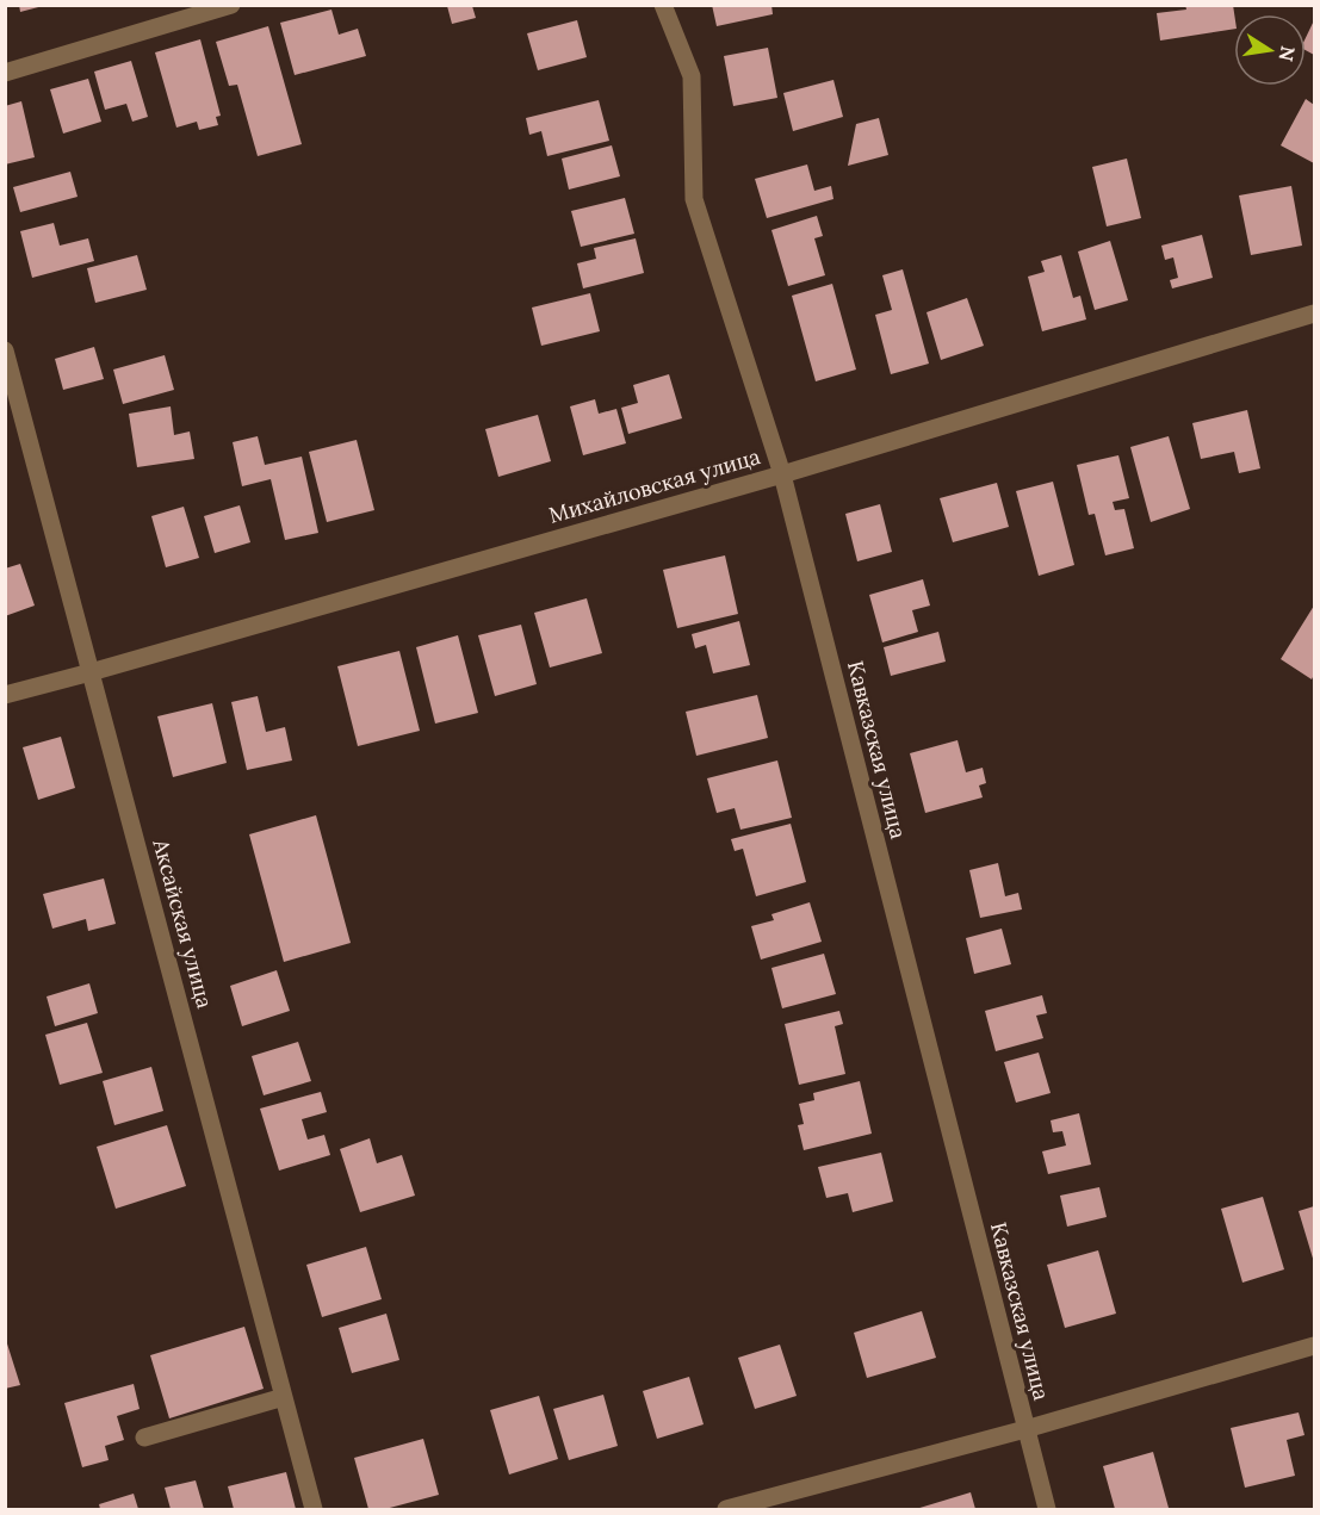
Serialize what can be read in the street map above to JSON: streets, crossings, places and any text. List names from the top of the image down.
{
  "streets": {
    "street": ["Михайловская улица", "Кавказская улица", "Аксайская улица"]
  },
  "crossings": [
    ["Михайловская улица", "Кавказская улица"],
    ["Михайловская улица", "Аксайская улица"]
  ],
  "north": "right"
}
